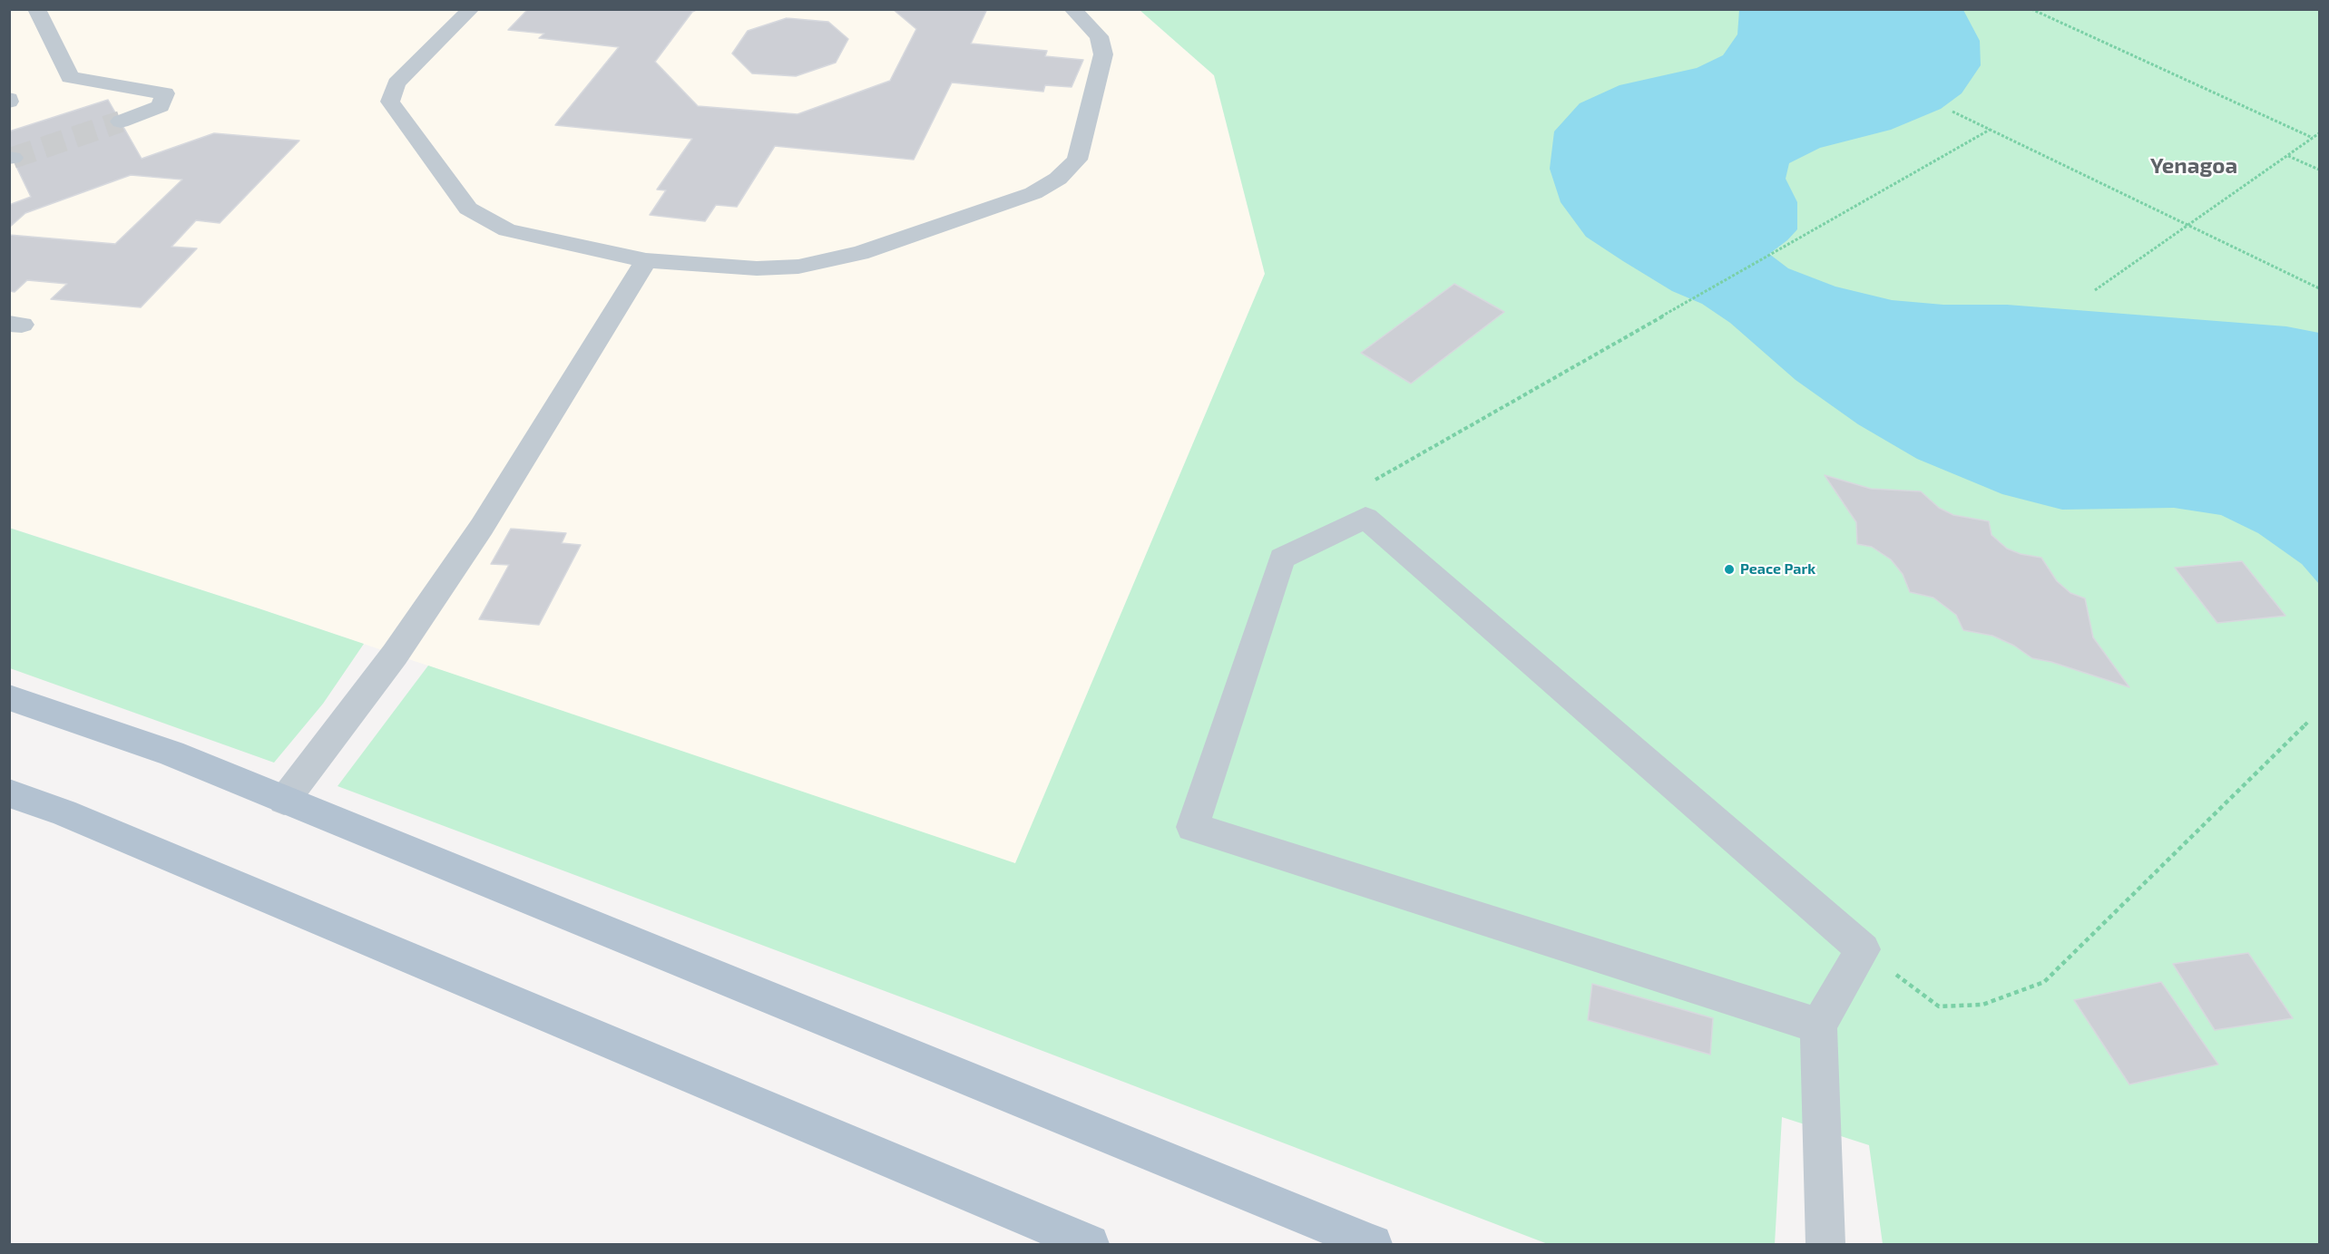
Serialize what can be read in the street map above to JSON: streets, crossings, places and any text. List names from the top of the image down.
{
  "districts": ["Yenagoa"],
  "places": ["Peace Park"]
}
